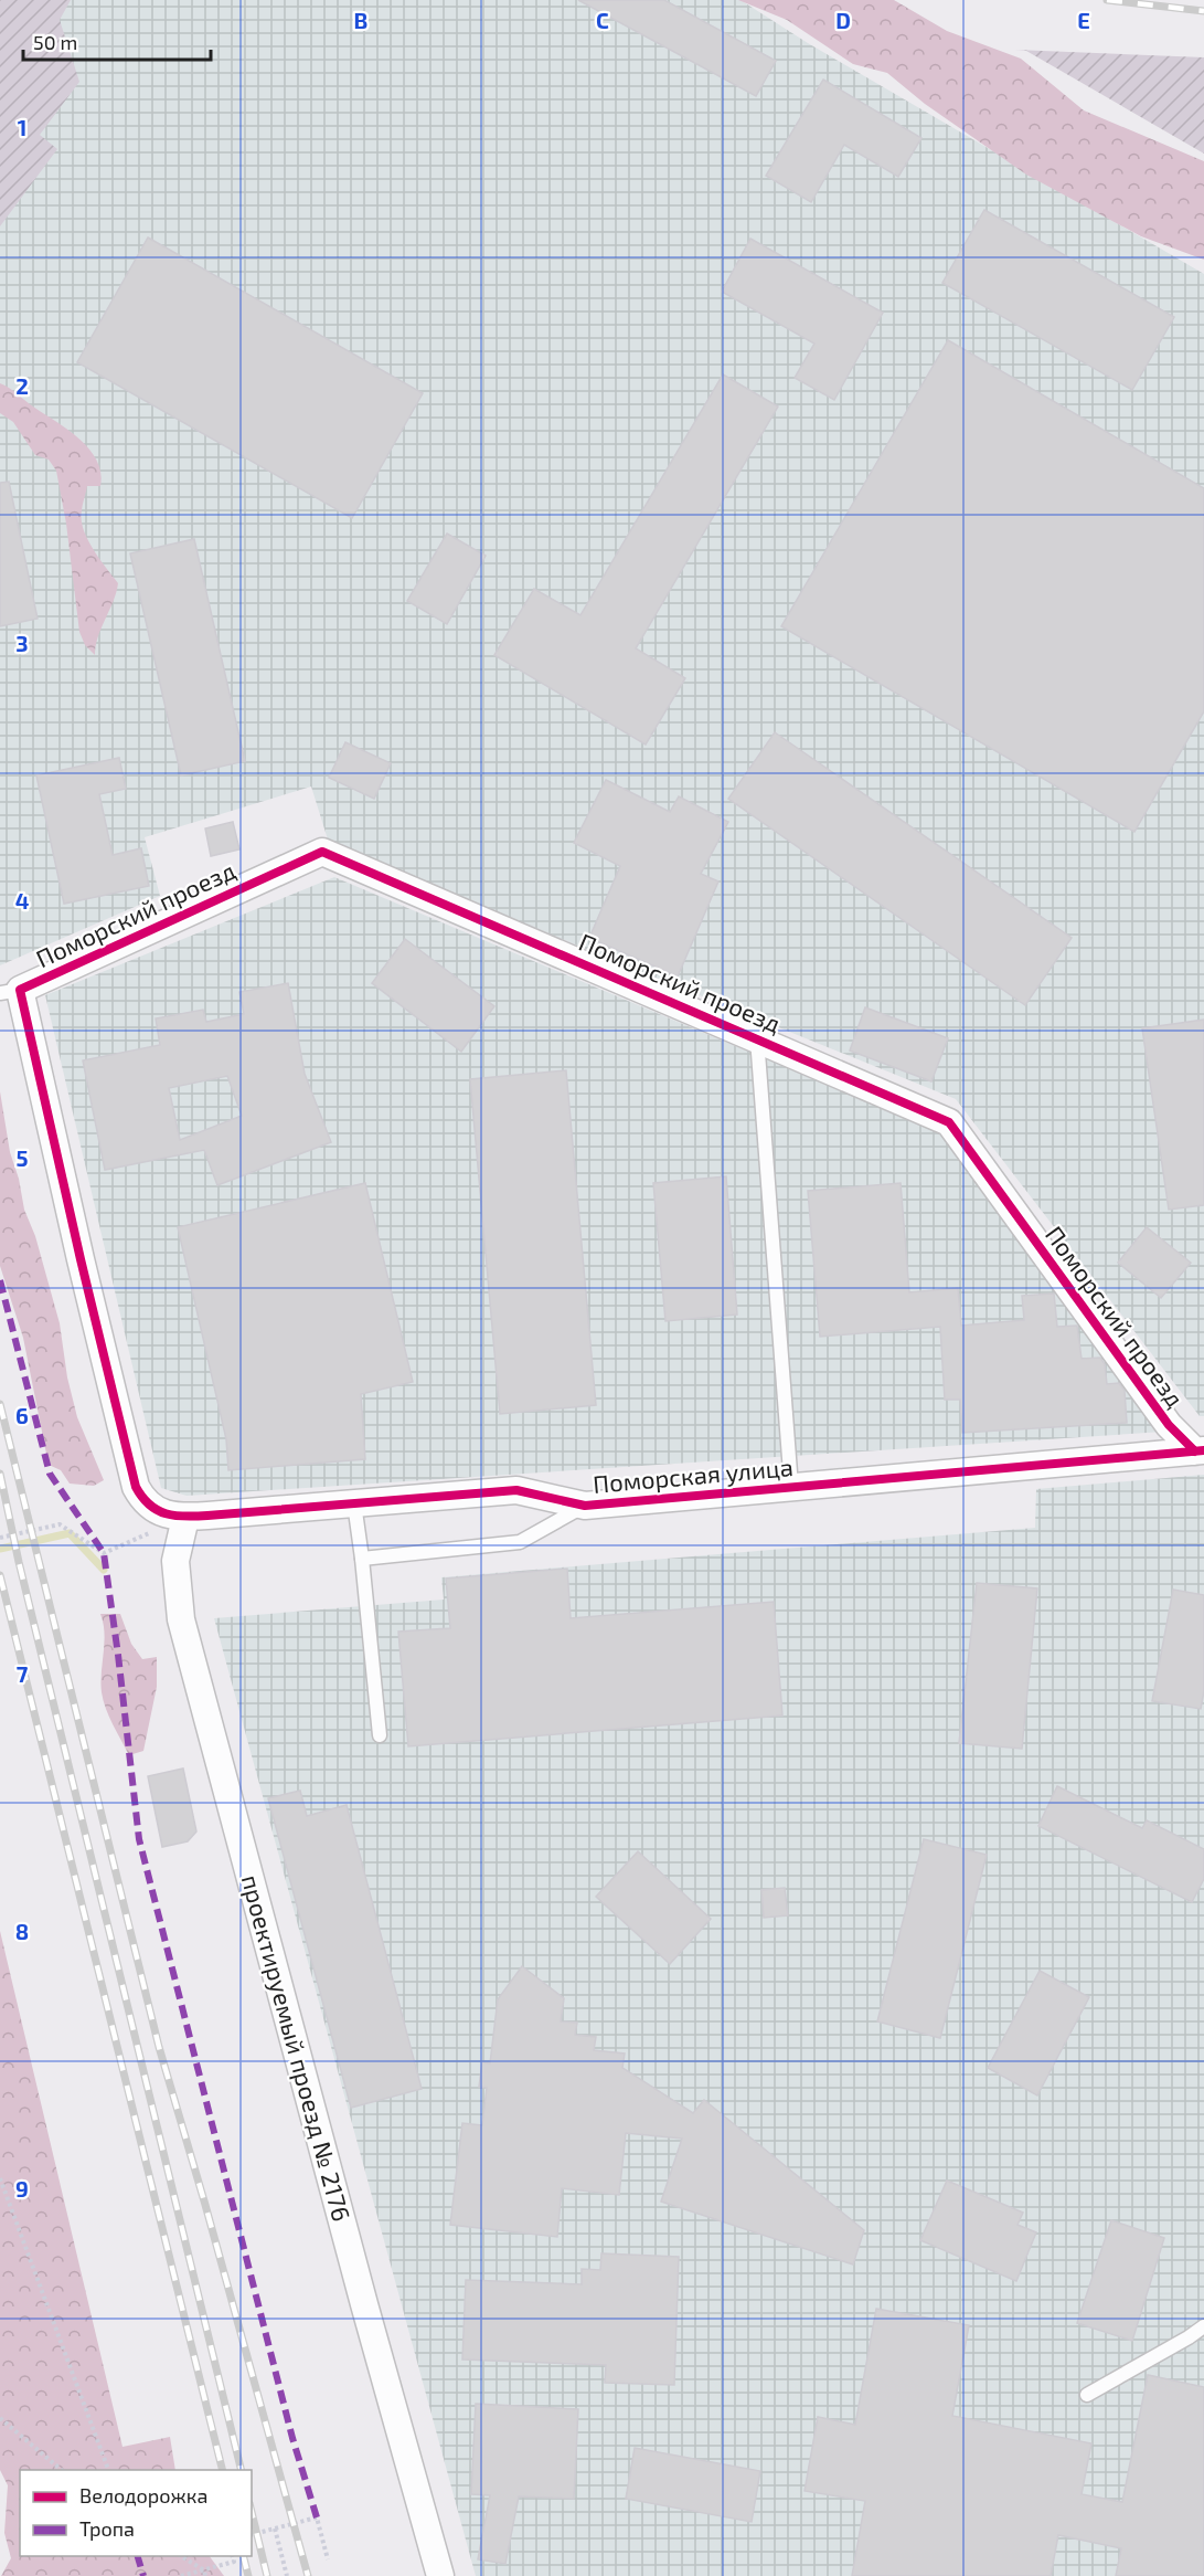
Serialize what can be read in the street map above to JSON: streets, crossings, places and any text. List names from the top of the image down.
{
  "streets": {
    "street": ["Поморский проезд", "Поморская улица", "проектируемый проезд № 2176"]
  },
  "crossings": [
    ["Поморский проезд", "Поморская улица"],
    ["Поморская улица", "проектируемый проезд № 2176"]
  ],
  "legend": ["Велодорожка", "Тропа"],
  "scale_bar": "50 m",
  "grid": {
    "columns": [
      "B",
      "C",
      "D",
      "E"
    ],
    "rows": [
      "1",
      "2",
      "3",
      "4",
      "5",
      "6",
      "7",
      "8",
      "9"
    ]
  }
}
